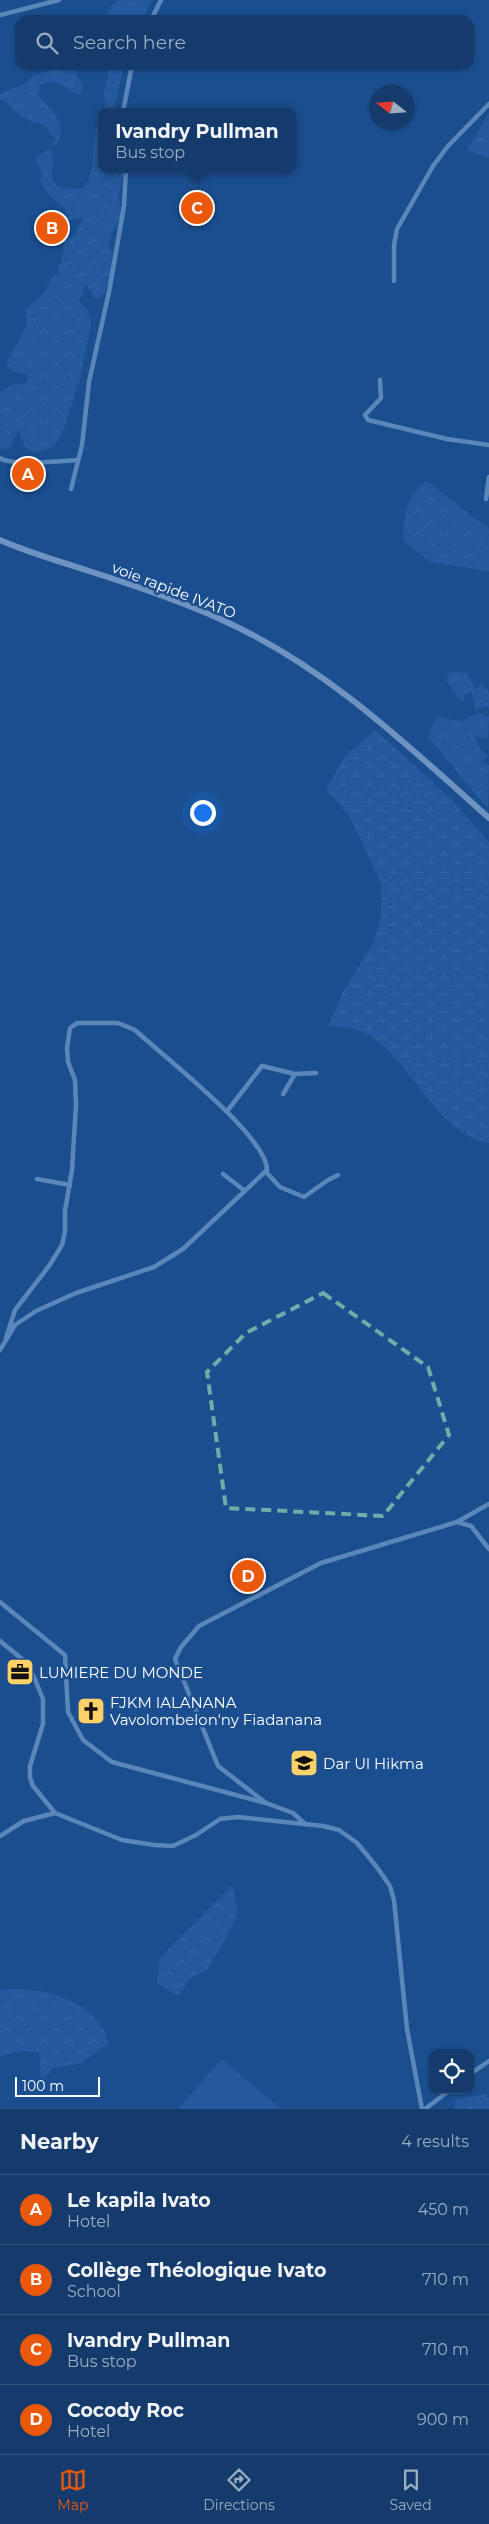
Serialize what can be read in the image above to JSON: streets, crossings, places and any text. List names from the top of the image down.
{
  "streets": {
    "main road": ["voie rapide IVATO"]
  },
  "places": {
    "office": ["LUMIERE DU MONDE"],
    "church": ["FJKM IALANANA Vavolombelon'ny Fiadanana"],
    "school or university": ["Dar Ul Hikma"]
  },
  "scale_bar": "100 m",
  "north": "left",
  "page": {
    "search": "Search here",
    "popup": ["Ivandry Pullman", "Bus stop"],
    "pins": [
      "C",
      "B",
      "A",
      "D"
    ],
    "scale": "100 m",
    "heading": ["Nearby", "4 results"],
    "list": [
      {
        "mark": "A",
        "name": "Le kapila Ivato",
        "note": "Hotel",
        "value": "450 m"
      },
      {
        "mark": "B",
        "name": "Collège Théologique Ivato",
        "note": "School",
        "value": "710 m"
      },
      {
        "mark": "C",
        "name": "Ivandry Pullman",
        "note": "Bus stop",
        "value": "710 m"
      },
      {
        "mark": "D",
        "name": "Cocody Roc",
        "note": "Hotel",
        "value": "900 m"
      }
    ],
    "nav": ["Map", "Directions", "Saved"]
  }
}
